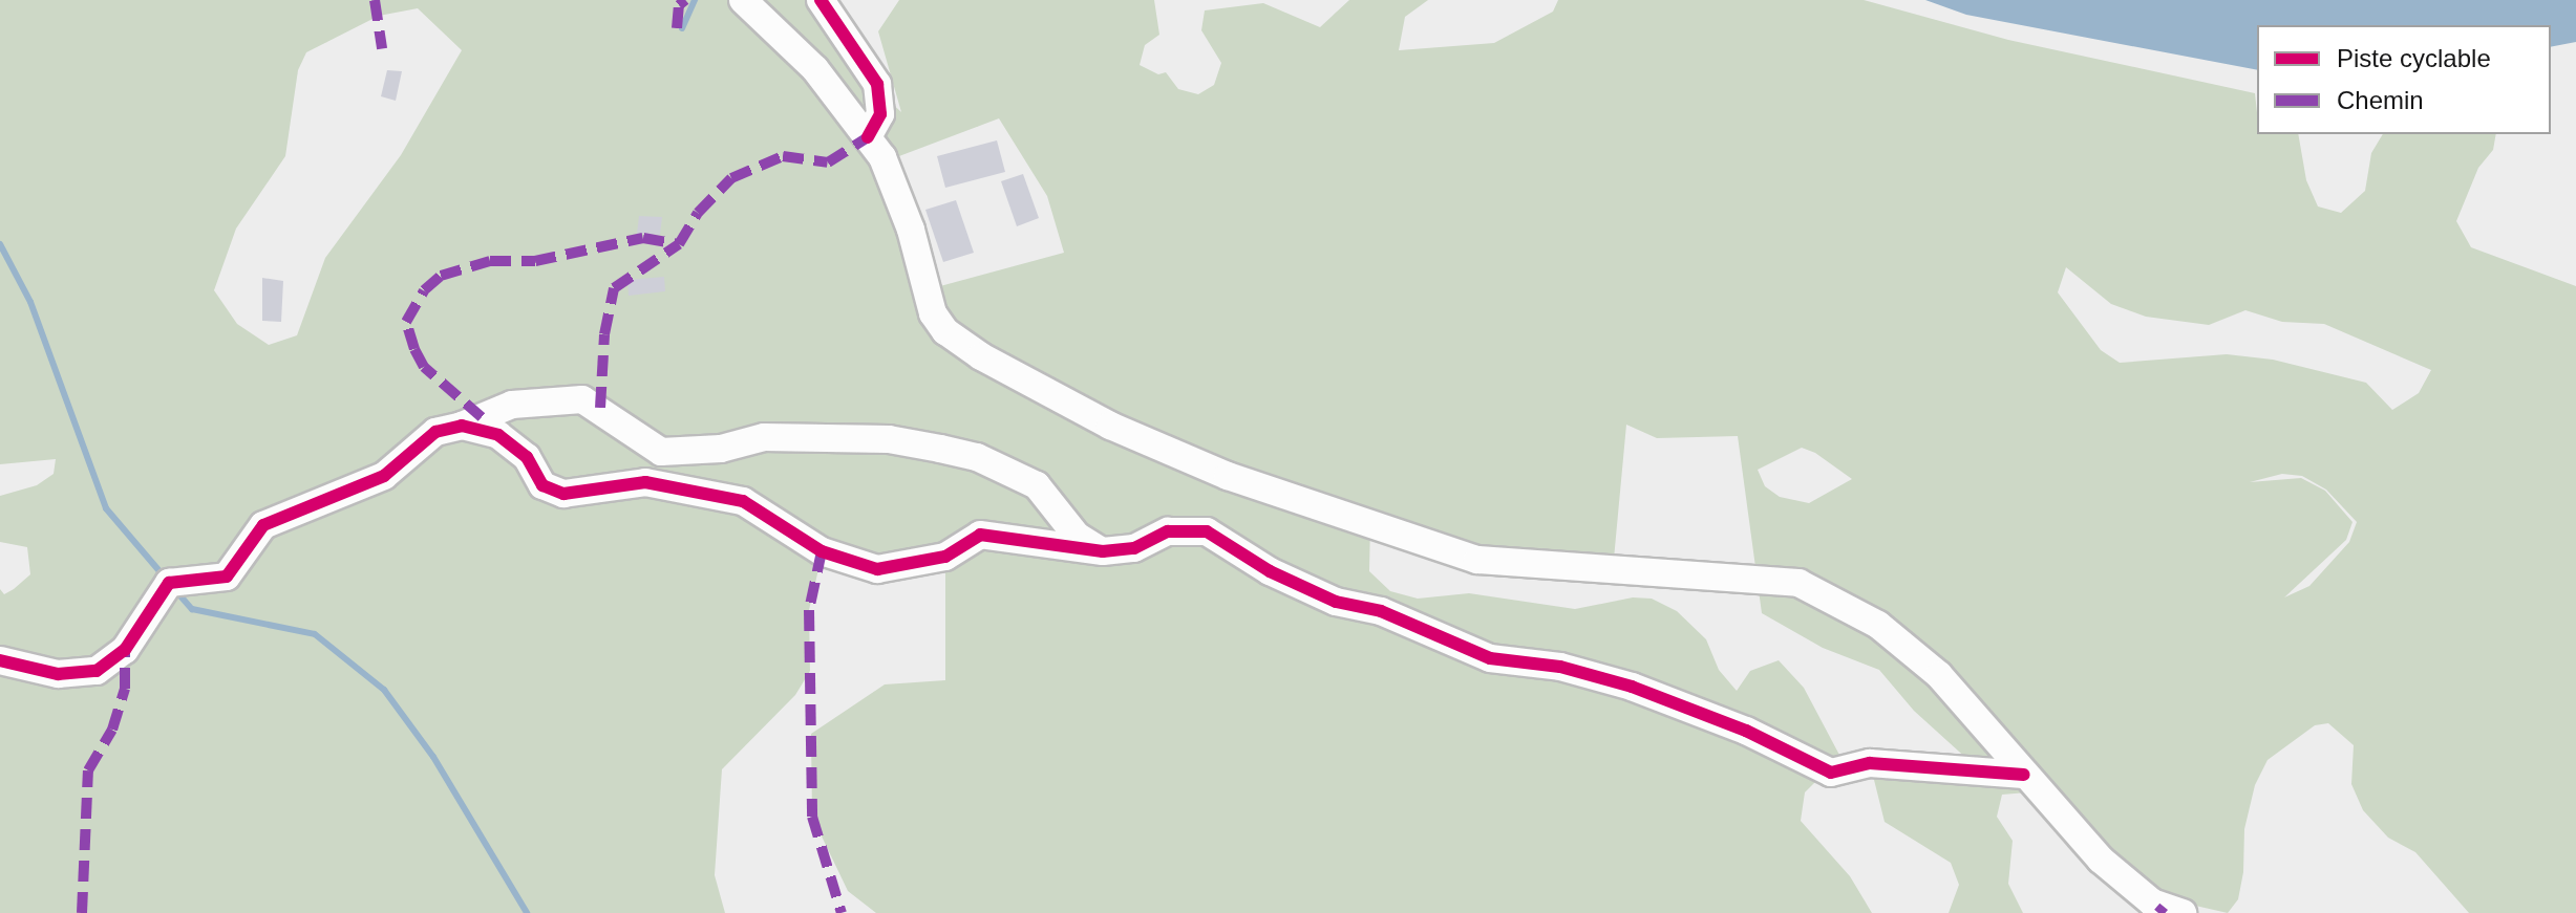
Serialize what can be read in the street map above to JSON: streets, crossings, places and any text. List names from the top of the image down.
{
  "legend": ["Piste cyclable", "Chemin"]
}
